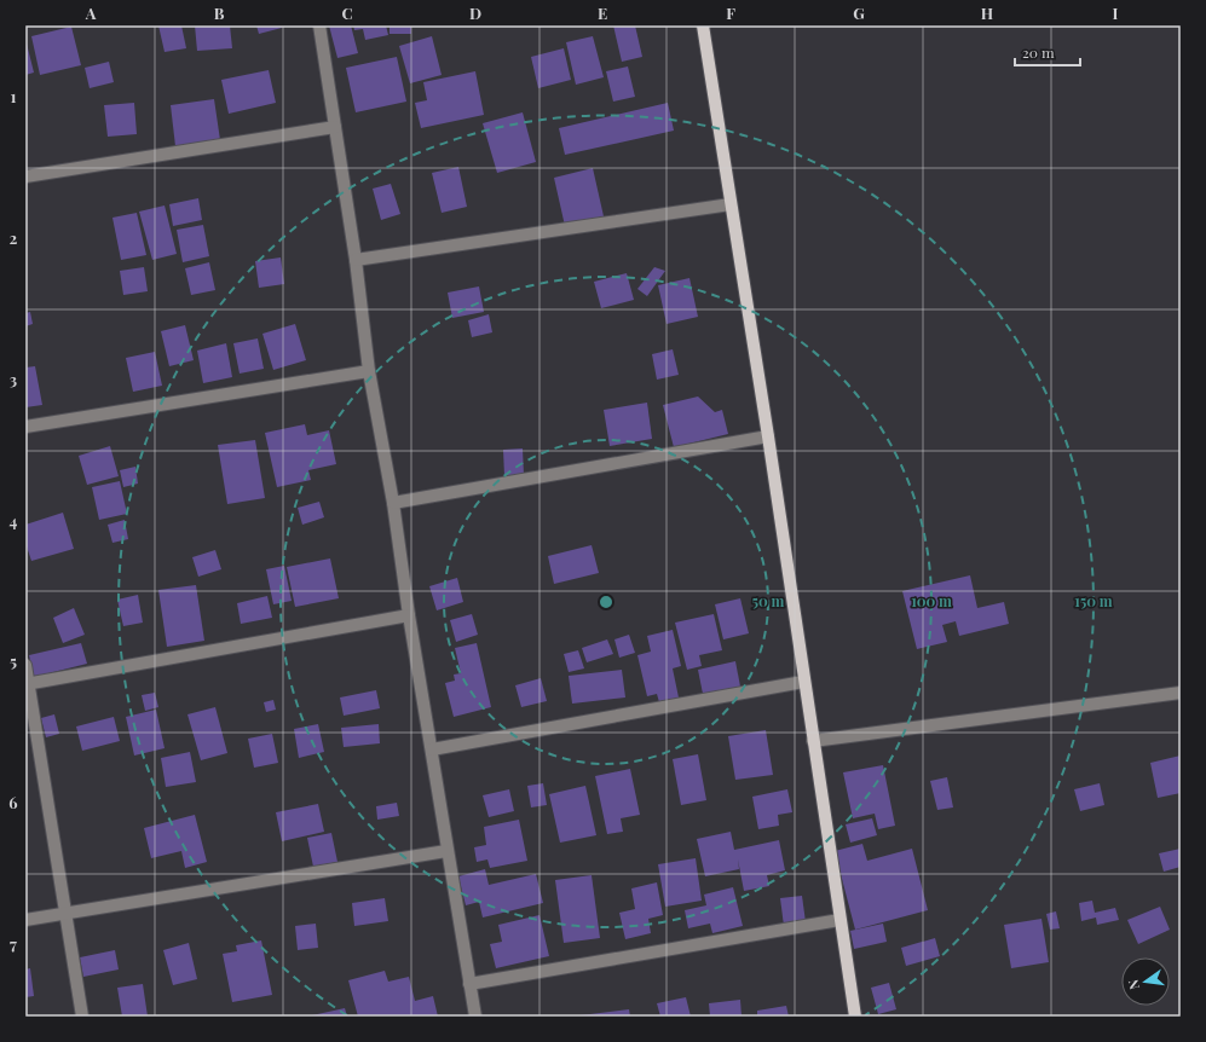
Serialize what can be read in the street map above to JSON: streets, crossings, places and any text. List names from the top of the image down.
{
  "scale_bar": "20 m",
  "north": "left",
  "grid": {
    "columns": [
      "A",
      "B",
      "C",
      "D",
      "E",
      "F",
      "G",
      "H",
      "I"
    ],
    "rows": [
      "1",
      "2",
      "3",
      "4",
      "5",
      "6",
      "7"
    ]
  },
  "rings": ["50 m", "100 m", "150 m"]
}
